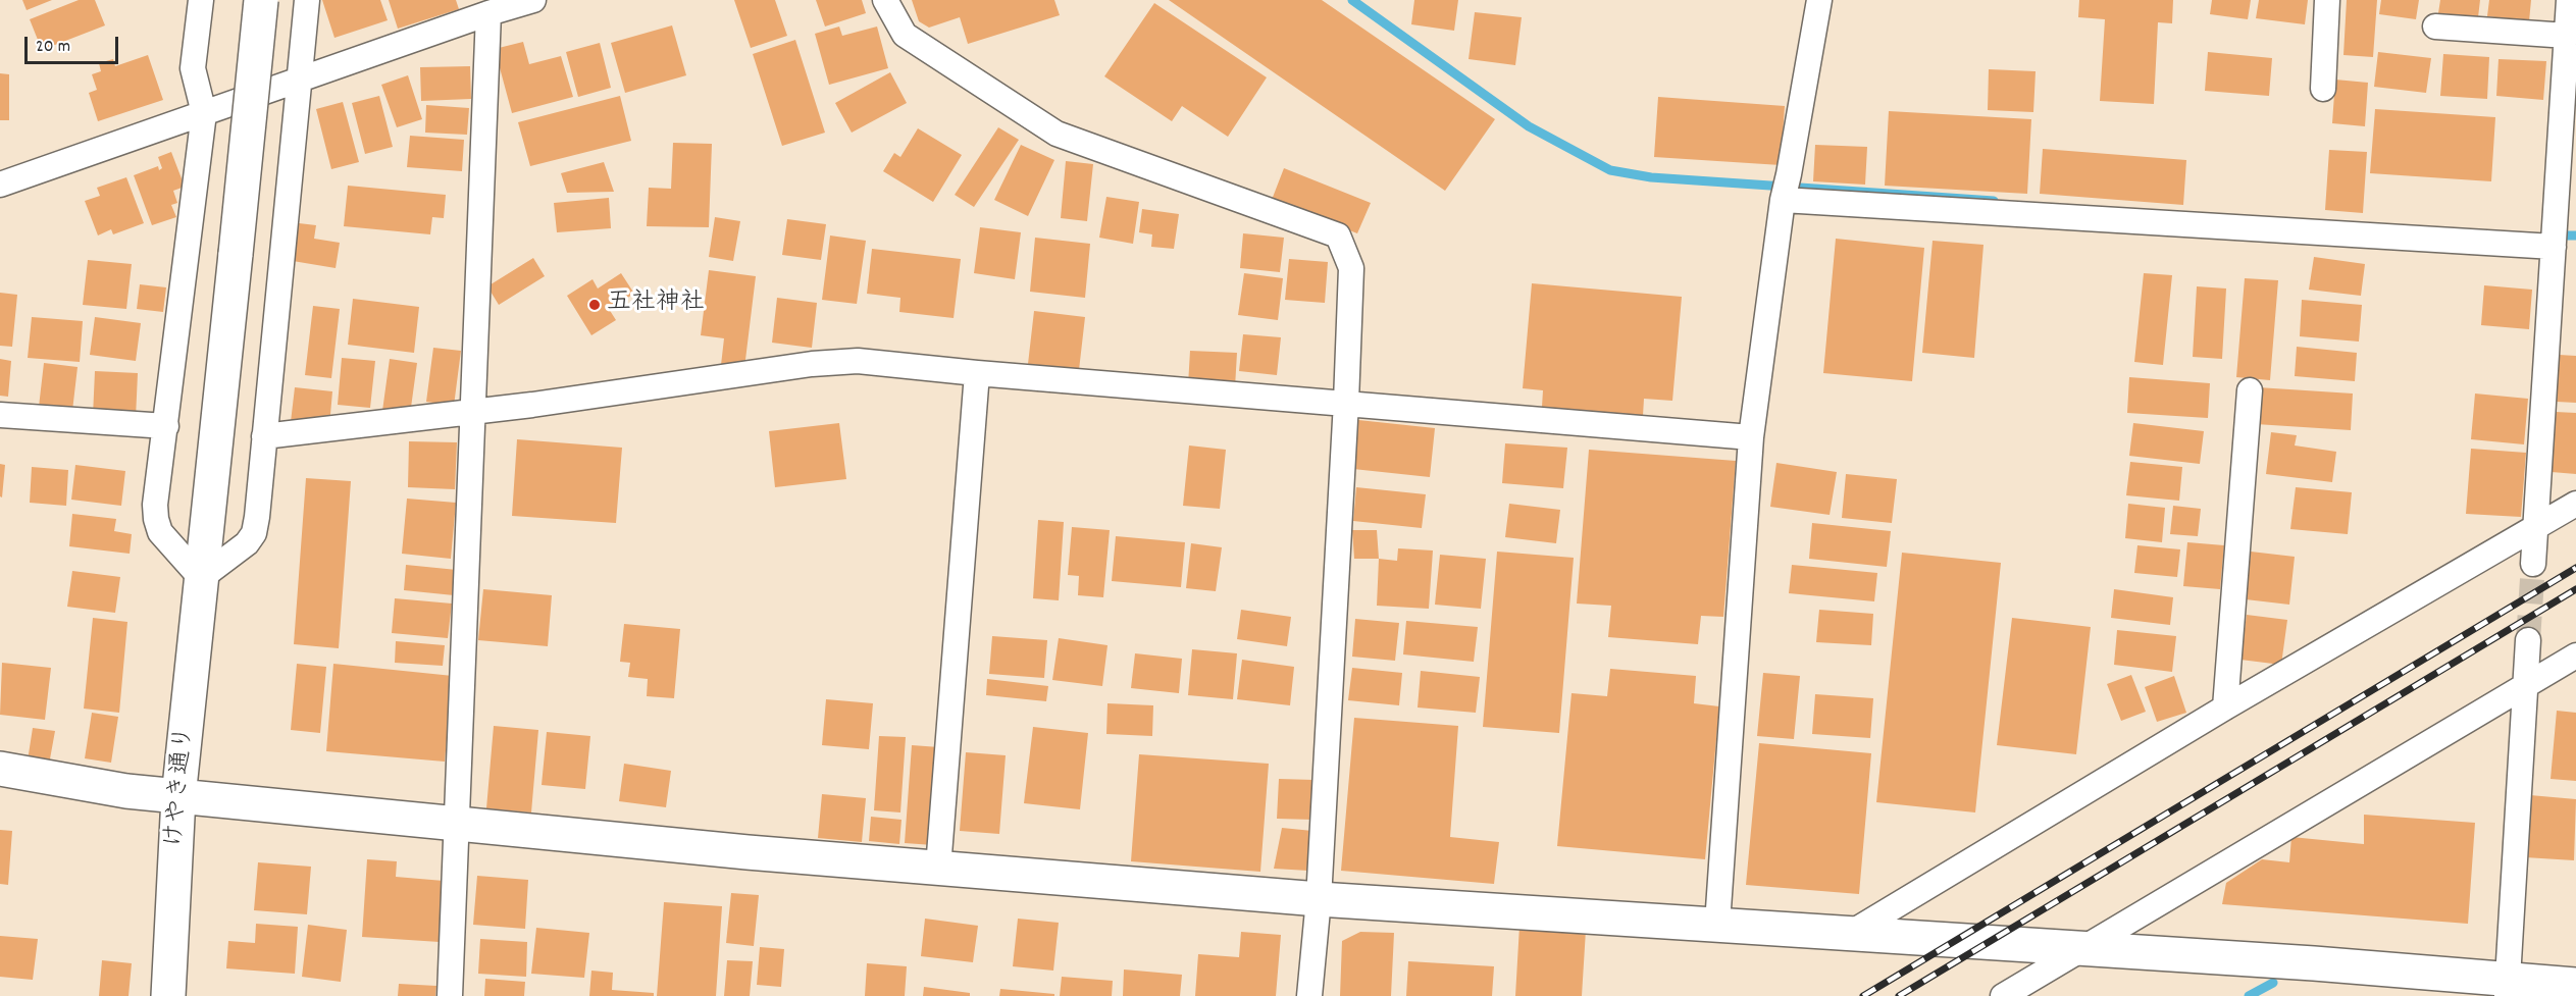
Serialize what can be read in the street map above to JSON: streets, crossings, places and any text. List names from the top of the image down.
{
  "streets": {
    "street": ["けやき通り"]
  },
  "places": ["五社神社"],
  "scale_bar": "20 m"
}
